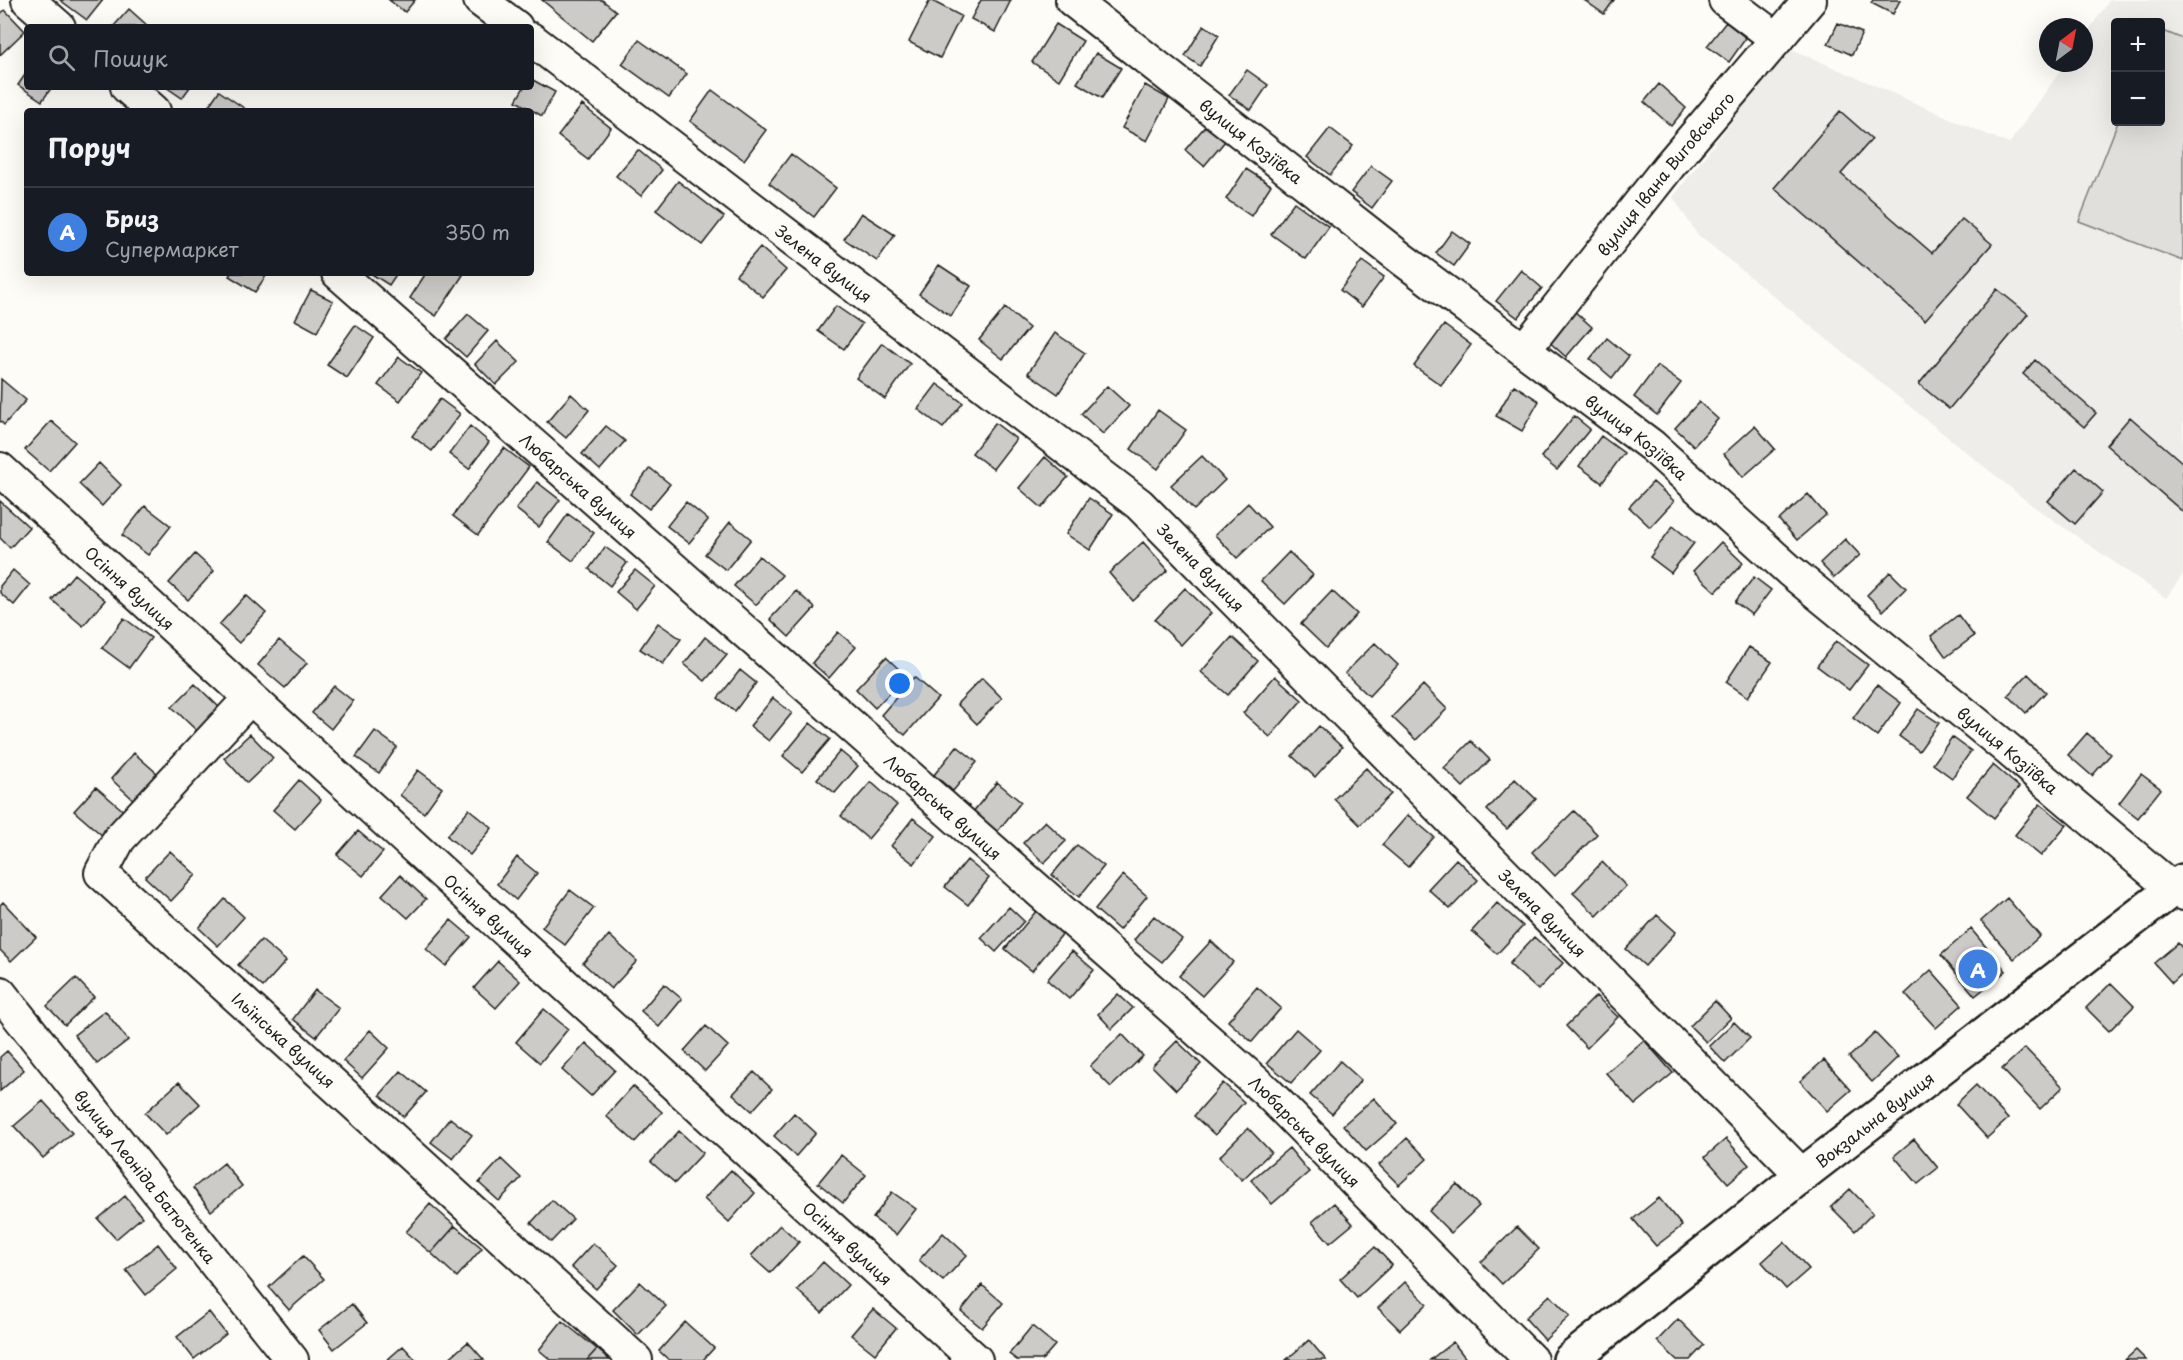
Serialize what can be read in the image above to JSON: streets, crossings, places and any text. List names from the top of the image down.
{
  "streets": {
    "main road": ["Вокзальна вулиця"],
    "street": [
      "вулиця Козіївка",
      "вулиця Івана Виговського",
      "Зелена вулиця",
      "Любарська вулиця",
      "Осіння вулиця",
      "Ільїнська вулиця",
      "вулиця Леоніда Батютенка"
    ]
  },
  "crossings": [
    ["вулиця Козіївка", "вулиця Івана Виговського"],
    ["вулиця Козіївка", "Вокзальна вулиця"],
    ["Зелена вулиця", "Вокзальна вулиця"],
    ["Осіння вулиця", "Ільїнська вулиця"]
  ],
  "north": "top right",
  "page": {
    "map_buttons": ["+", "−"],
    "search": "Пошук",
    "heading": "Поруч",
    "list": [
      {
        "mark": "A",
        "name": "Бриз",
        "note": "Супермаркет",
        "value": "350 m"
      }
    ],
    "pins": "A"
  }
}
